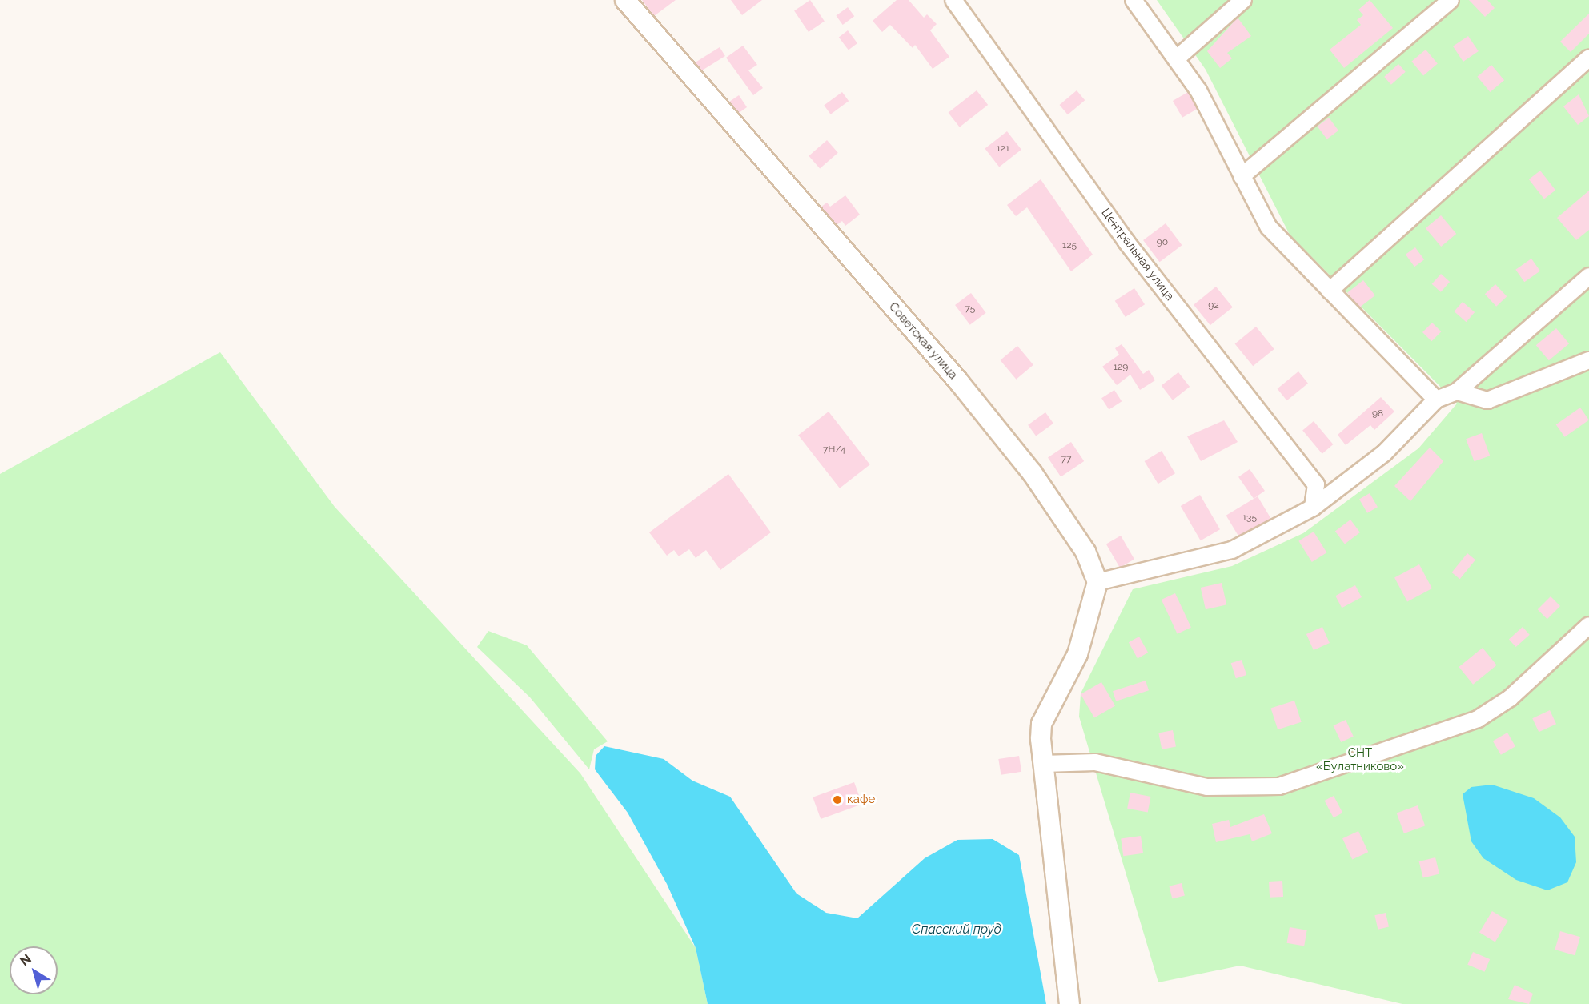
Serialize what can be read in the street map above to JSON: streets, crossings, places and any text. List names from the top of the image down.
{
  "streets": {
    "street": ["Центральная улица", "Советская улица"]
  },
  "water": ["Спасский пруд"],
  "parks": ["СНТ «Булатниково»"],
  "places": ["кафе"],
  "house_numbers": [
    "121",
    "90",
    "125",
    "92",
    "75",
    "129",
    "98",
    "7Н/4",
    "77",
    "135"
  ],
  "north": "top left"
}
